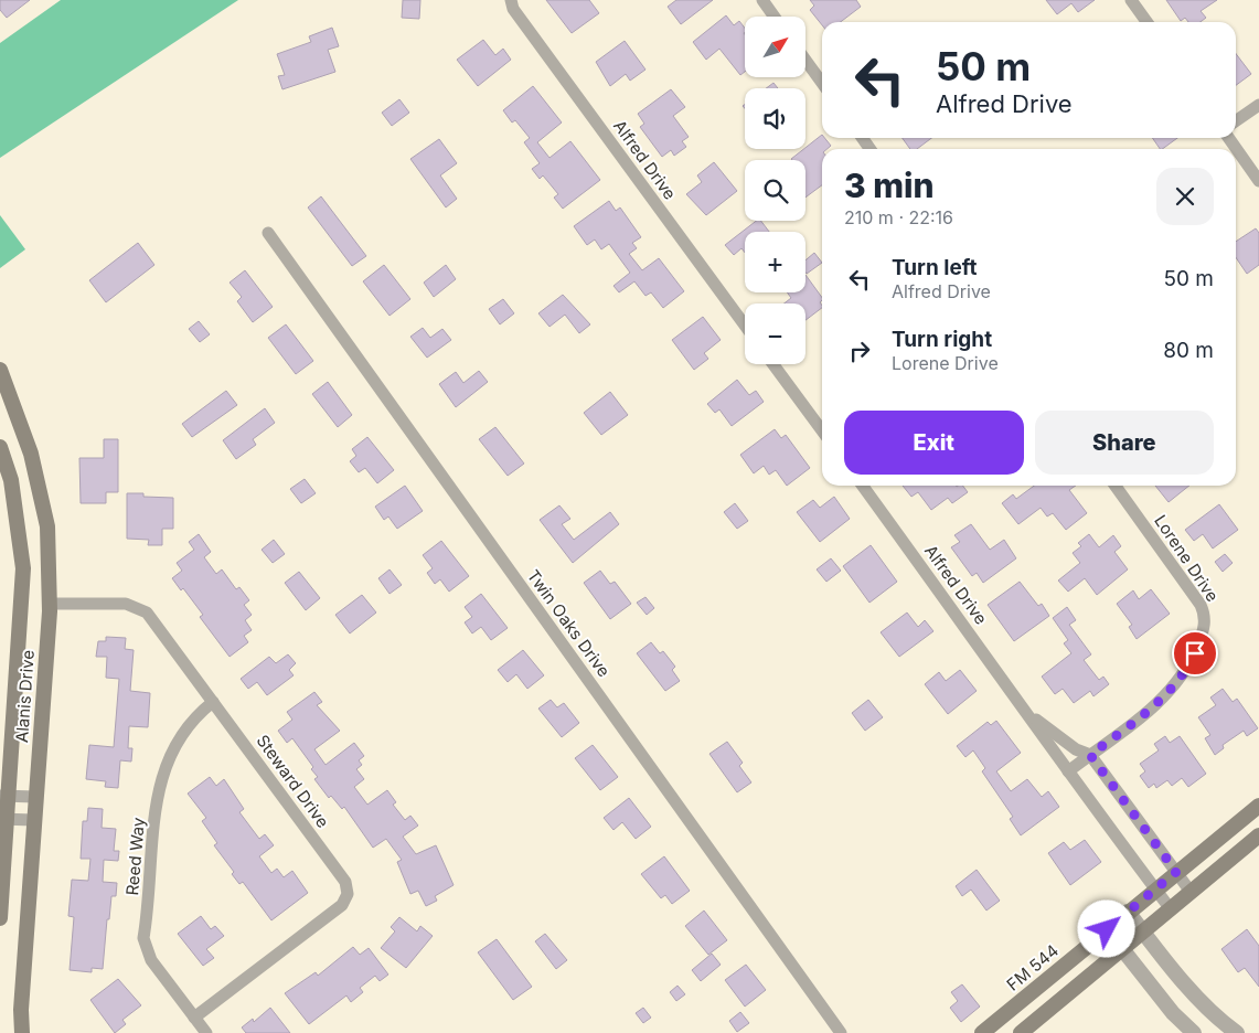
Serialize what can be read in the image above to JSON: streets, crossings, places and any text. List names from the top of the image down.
{
  "streets": {
    "main road": ["Alanis Drive", "FM 544"],
    "street": [
      "Alfred Drive",
      "Lorene Drive",
      "Twin Oaks Drive",
      "Steward Drive",
      "Reed Way"
    ]
  },
  "crossings": [
    ["Alfred Drive", "Lorene Drive"],
    ["Alfred Drive", "FM 544"],
    ["Alanis Drive", "Steward Drive"],
    ["Steward Drive", "Reed Way"]
  ],
  "north": "top right",
  "page": {
    "map_buttons": ["+", "−"],
    "turn": ["50 m", "Alfred Drive"],
    "heading": ["3 min", "210 m · 22:16"],
    "list": [
      {
        "name": "Turn left",
        "note": "Alfred Drive",
        "value": "50 m"
      },
      {
        "name": "Turn right",
        "note": "Lorene Drive",
        "value": "80 m"
      }
    ],
    "buttons": ["Exit", "Share"]
  }
}
